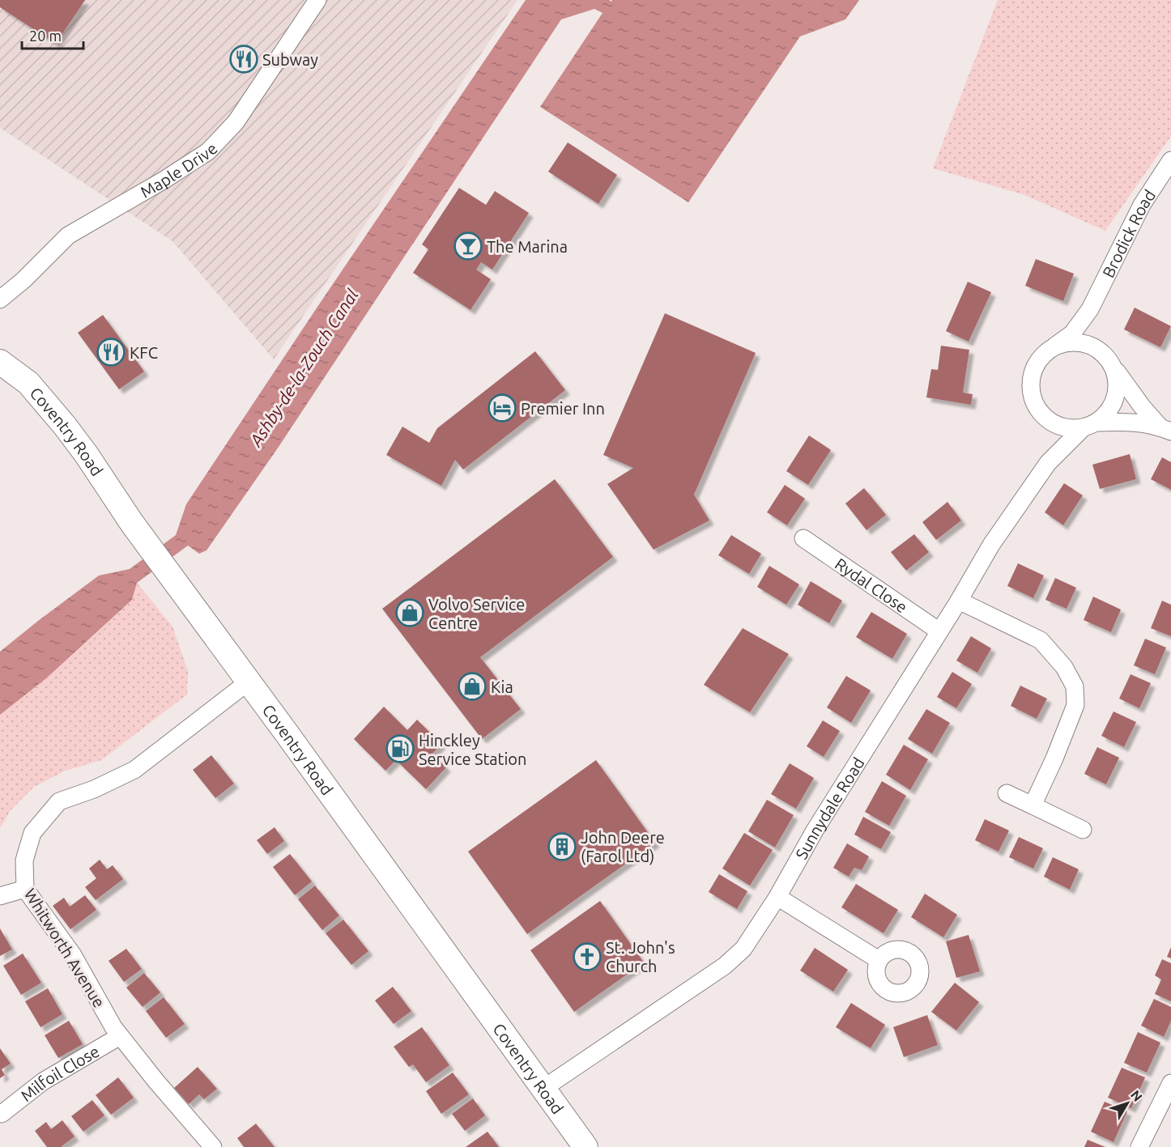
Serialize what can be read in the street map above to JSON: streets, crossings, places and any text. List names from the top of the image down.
{
  "streets": {
    "main road": ["Coventry Road"],
    "street": [
      "Maple Drive",
      "Brodick Road",
      "Rydal Close",
      "Sunnydale Road",
      "Whitworth Avenue",
      "Milfoil Close"
    ]
  },
  "crossings": [
    ["Brodick Road", "Sunnydale Road"],
    ["Coventry Road", "Sunnydale Road"],
    ["Coventry Road", "Whitworth Avenue"],
    ["Rydal Close", "Sunnydale Road"],
    ["Whitworth Avenue", "Milfoil Close"]
  ],
  "water": ["Ashby-de-la-Zouch Canal"],
  "places": {
    "restaurant": ["Subway", "KFC"],
    "bar": ["The Marina"],
    "hotel": ["Premier Inn"],
    "shop": ["Volvo Service Centre", "Kia"],
    "fuel station": ["Hinckley Service Station"],
    "building": ["John Deere (Farol Ltd)"],
    "church": ["St. John's Church"]
  },
  "scale_bar": "20 m",
  "north": "top right"
}
